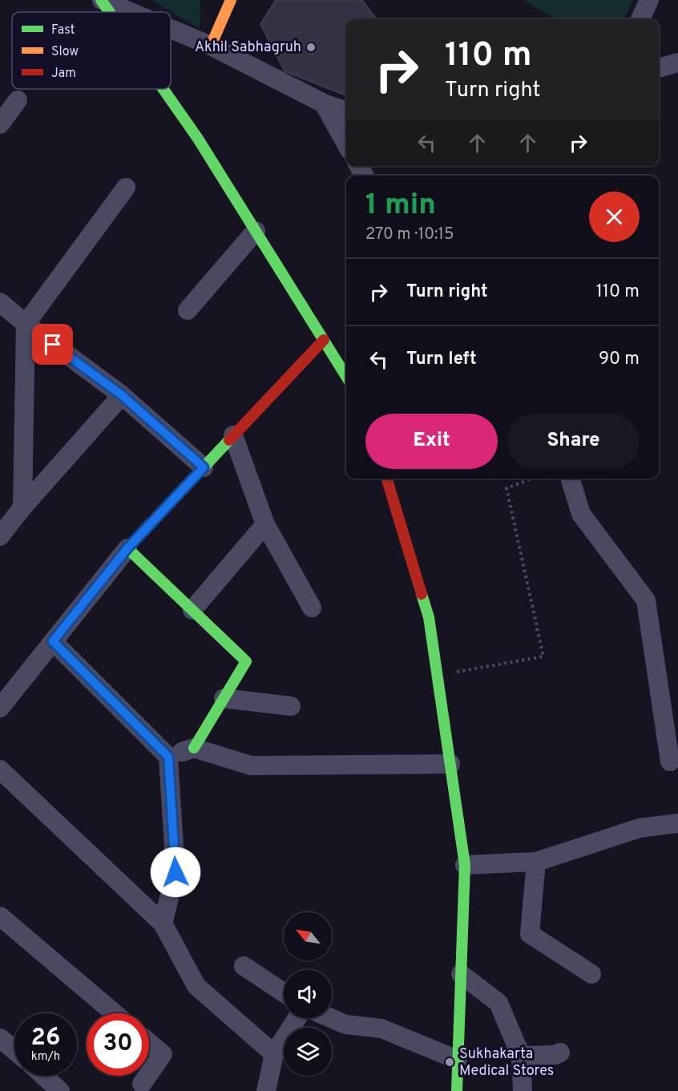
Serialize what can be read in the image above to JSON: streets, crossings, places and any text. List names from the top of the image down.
{
  "places": ["Akhil Sabhagruh", "Sukhakarta Medical Stores"],
  "legend": ["Fast", "Slow", "Jam"],
  "north": "top left",
  "page": {
    "turn": ["110 m", "Turn right"],
    "heading": ["1 min", "270 m · 10:15"],
    "list": [
      {
        "name": "Turn right",
        "value": "110 m"
      },
      {
        "name": "Turn left",
        "value": "90 m"
      }
    ],
    "buttons": ["Exit", "Share"],
    "speed": "26 km/h",
    "limit": "30"
  }
}
